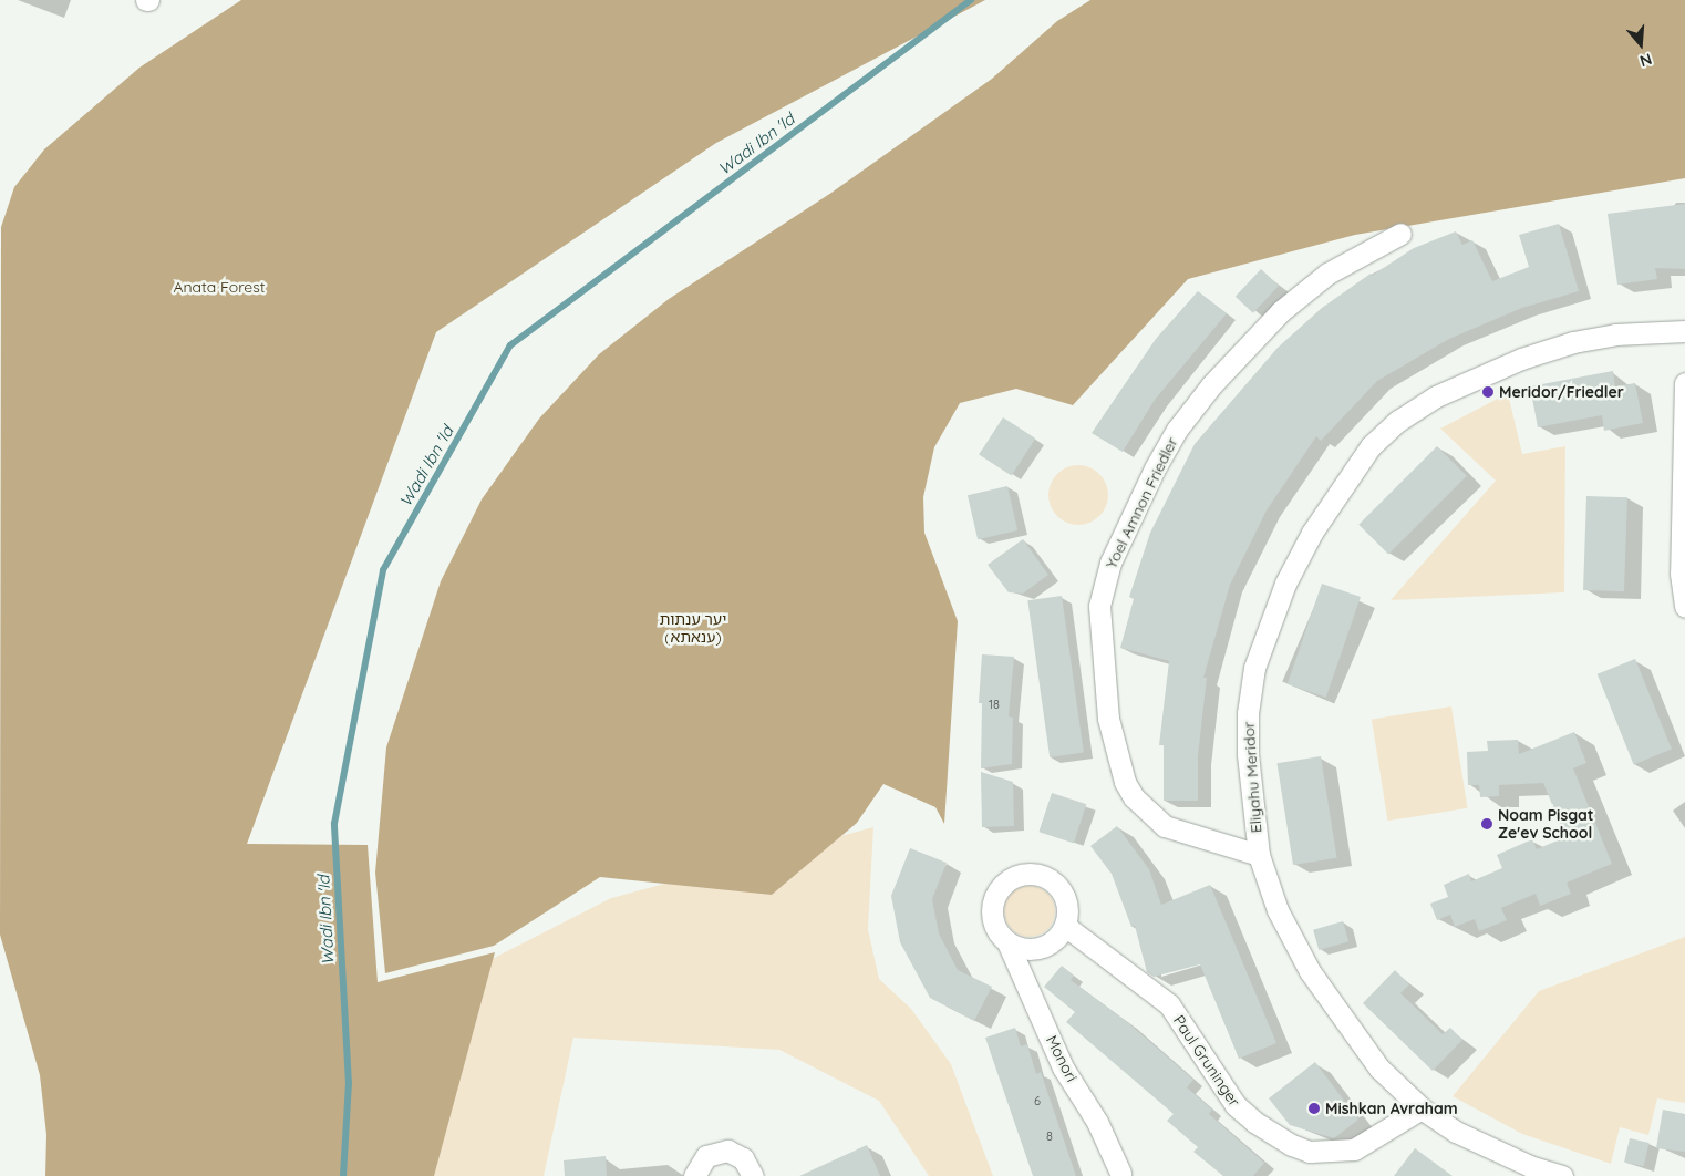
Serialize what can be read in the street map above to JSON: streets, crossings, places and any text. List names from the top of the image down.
{
  "streets": {
    "street": [
      "Yoel Amnon Friedler",
      "Eliyahu Meridor",
      "Monori",
      "Paul Gruninger"
    ]
  },
  "crossings": [
    ["Yoel Amnon Friedler", "Eliyahu Meridor"],
    ["Eliyahu Meridor", "Paul Gruninger"],
    ["Monori", "Paul Gruninger"]
  ],
  "water": ["Wadi Ibn 'Id"],
  "parks": ["Anata Forest", "יער ענתות (ענאתא)"],
  "places": ["Meridor/Friedler", "Noam Pisgat Ze'ev School", "Mishkan Avraham"],
  "house_numbers": ["18", "6", "8"],
  "north": "bottom"
}
